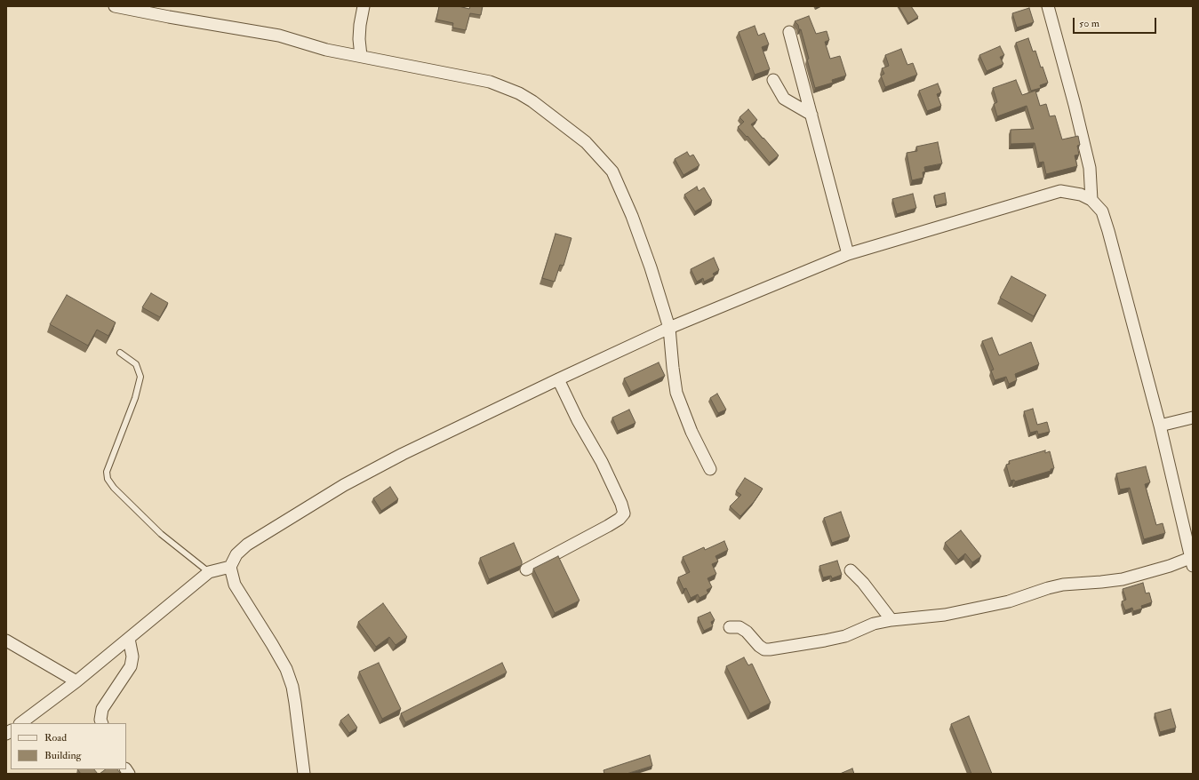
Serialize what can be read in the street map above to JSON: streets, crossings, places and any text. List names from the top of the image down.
{
  "legend": ["Road", "Building"],
  "scale_bar": "50 m"
}
